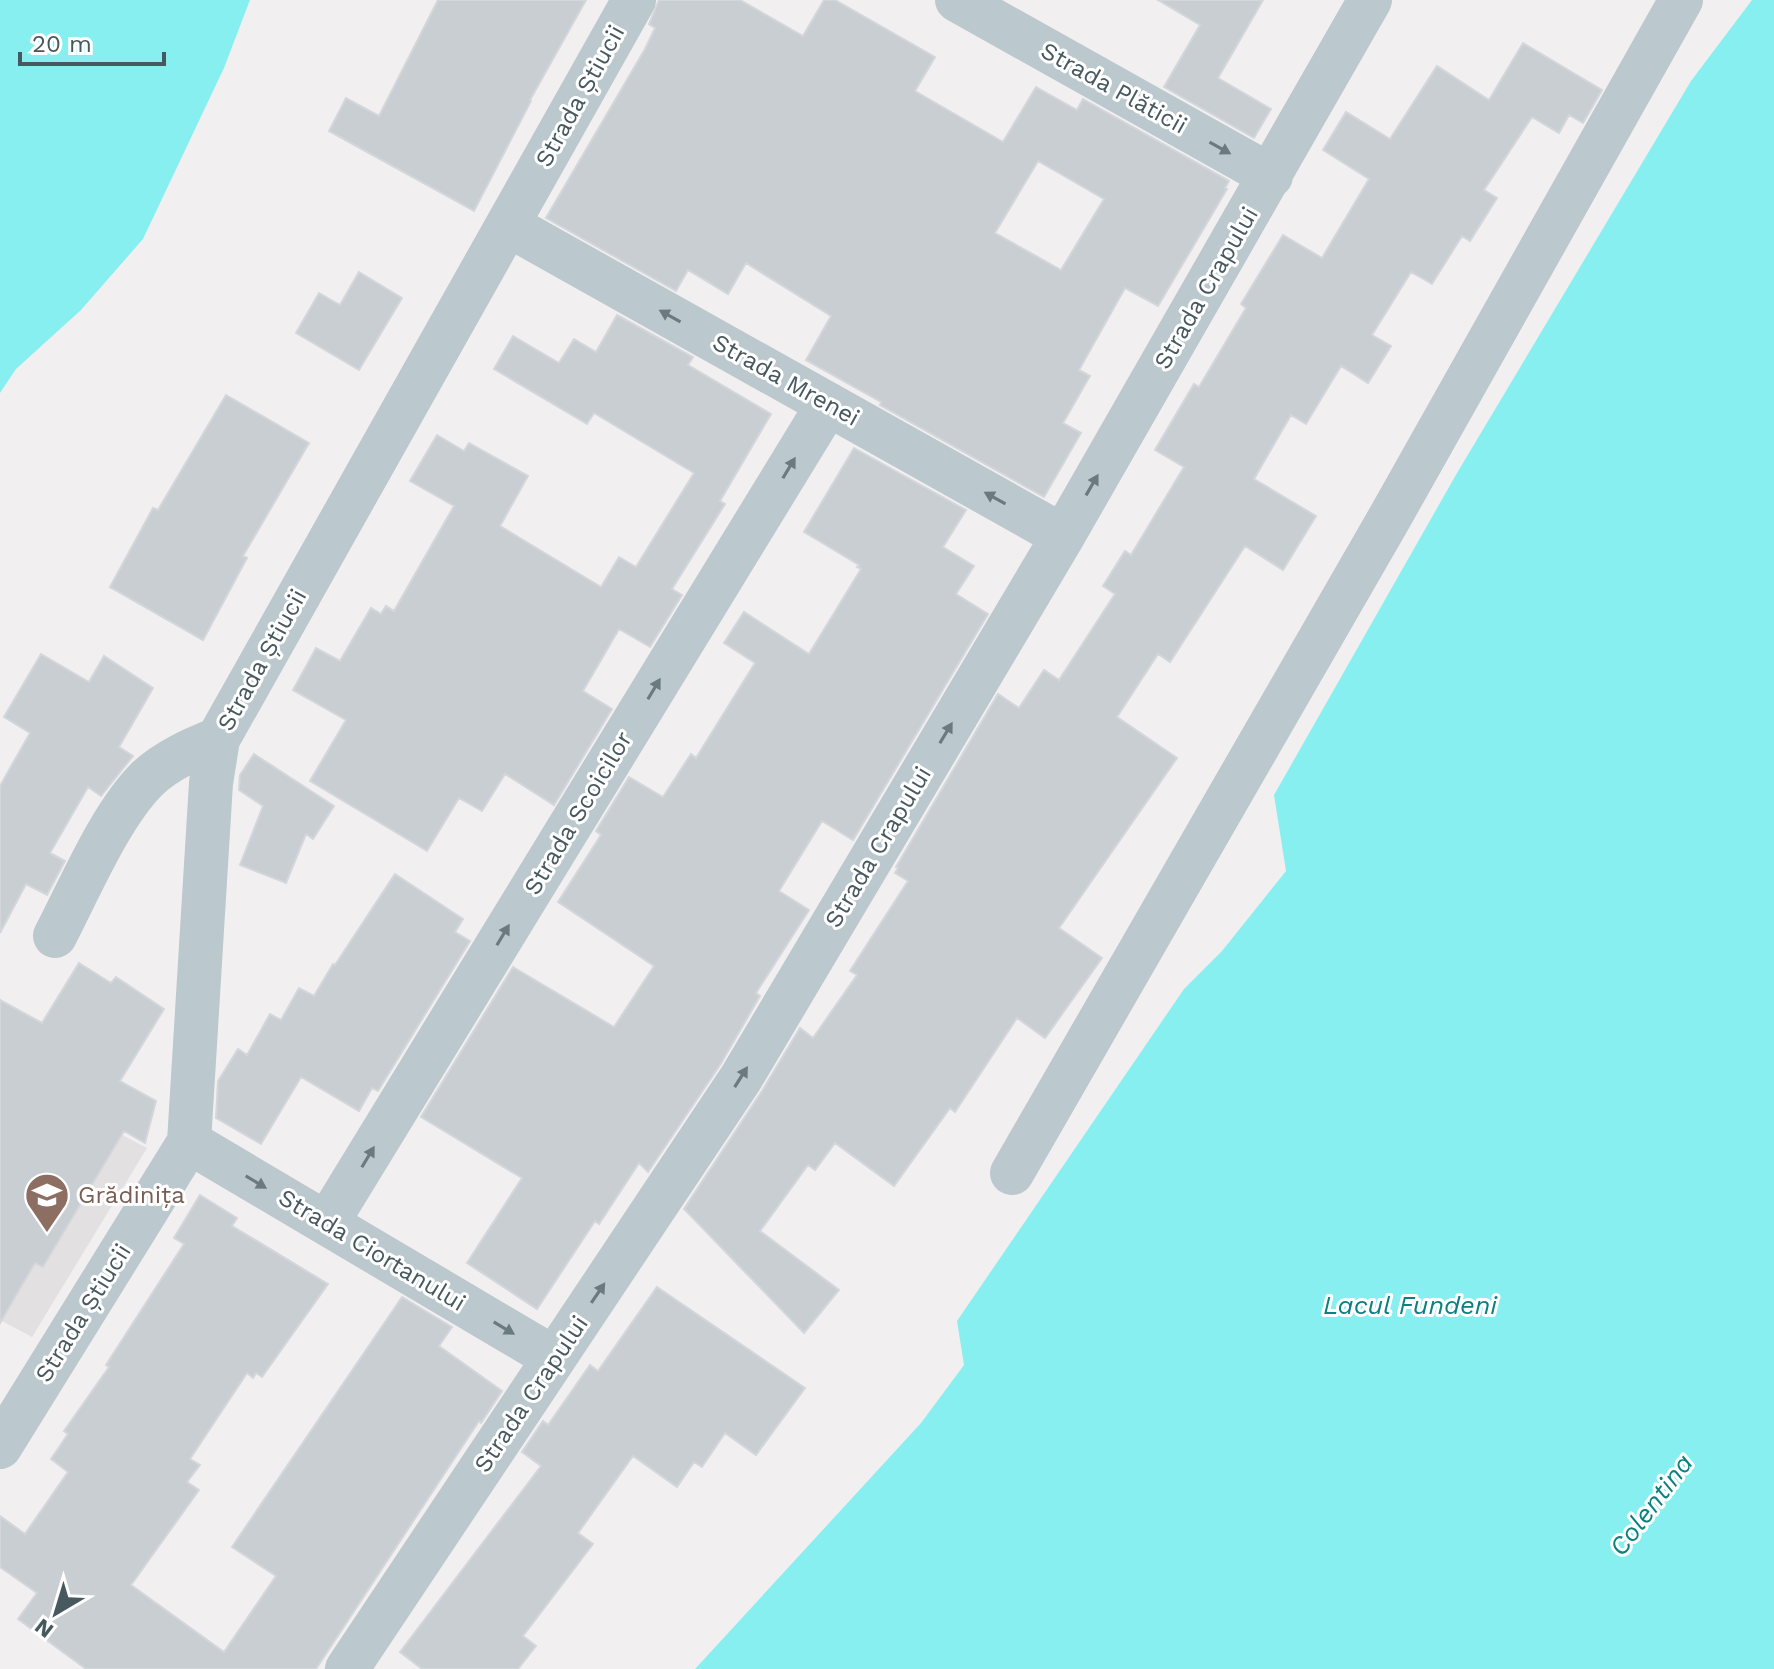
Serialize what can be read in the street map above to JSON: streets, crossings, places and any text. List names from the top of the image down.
{
  "streets": {
    "street": [
      "Strada Plăticii",
      "Strada Știucii",
      "Strada Crapului",
      "Strada Mrenei",
      "Strada Scoicilor",
      "Strada Ciortanului"
    ]
  },
  "crossings": [
    ["Strada Plăticii", "Strada Crapului"],
    ["Strada Știucii", "Strada Mrenei"],
    ["Strada Știucii", "Strada Ciortanului"],
    ["Strada Crapului", "Strada Mrenei"],
    ["Strada Crapului", "Strada Ciortanului"],
    ["Strada Mrenei", "Strada Scoicilor"],
    ["Strada Scoicilor", "Strada Ciortanului"]
  ],
  "one_way": [
    "Strada Plăticii",
    "Strada Mrenei",
    "Strada Scoicilor",
    "Strada Ciortanului"
  ],
  "water": ["Lacul Fundeni", "Colentina"],
  "places": {
    "school or university": ["Grădinița"]
  },
  "scale_bar": "20 m",
  "north": "bottom left"
}
